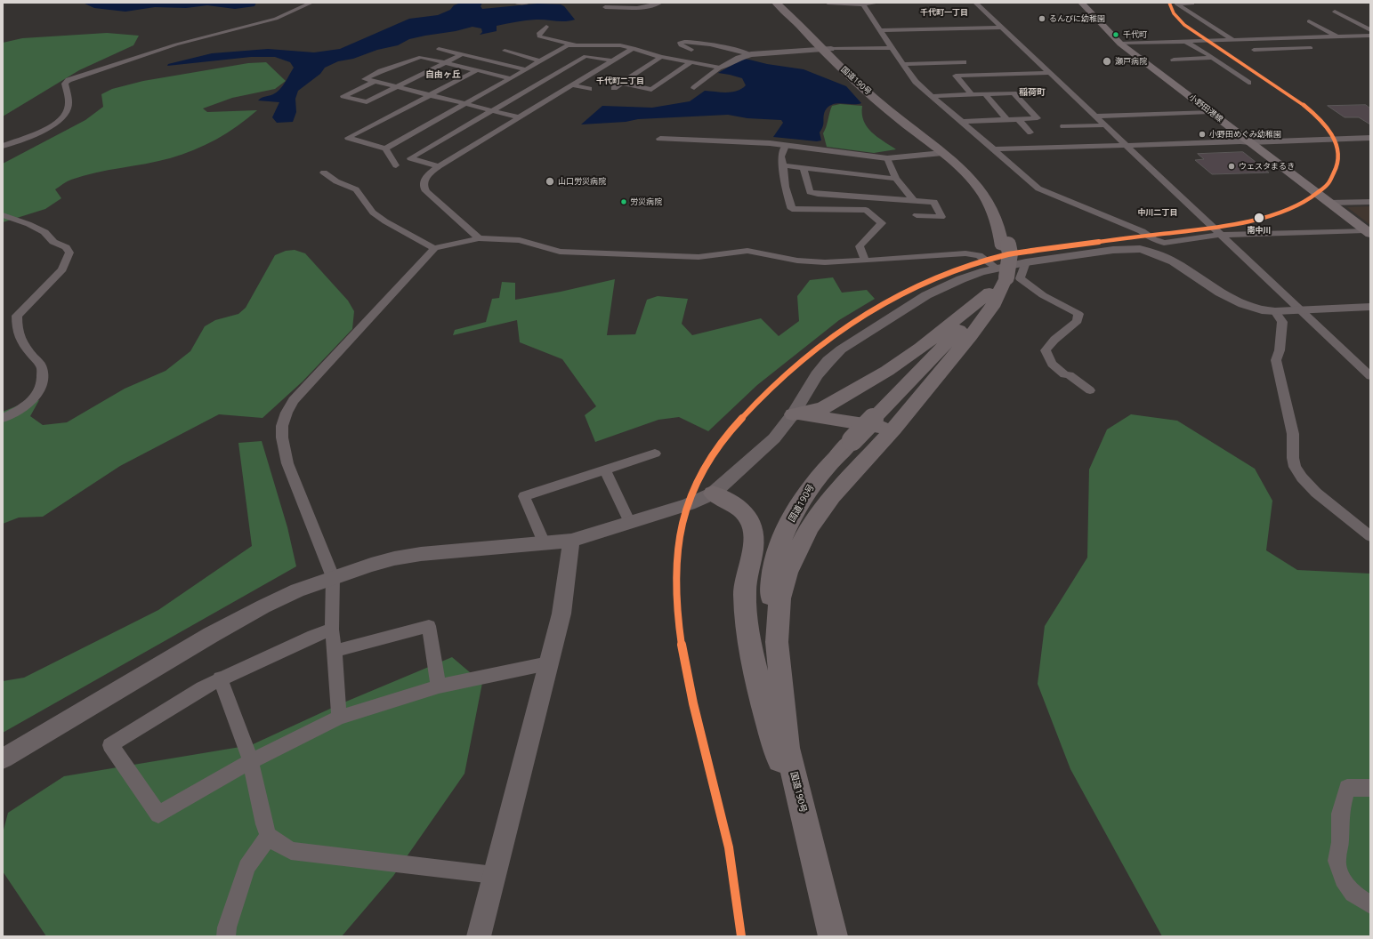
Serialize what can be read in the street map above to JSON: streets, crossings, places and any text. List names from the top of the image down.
{
  "streets": {
    "highway": ["国道190号"],
    "main road": ["小野田港線"]
  },
  "districts": [
    "千代町一丁目",
    "自由ヶ丘",
    "千代町二丁目",
    "稲荷町",
    "中川二丁目"
  ],
  "places": [
    "るんびに幼稚園",
    "千代町",
    "瀬戸病院",
    "小野田めぐみ幼稚園",
    "ウェスタまるき",
    "山口労災病院",
    "労災病院",
    "南中川"
  ]
}
